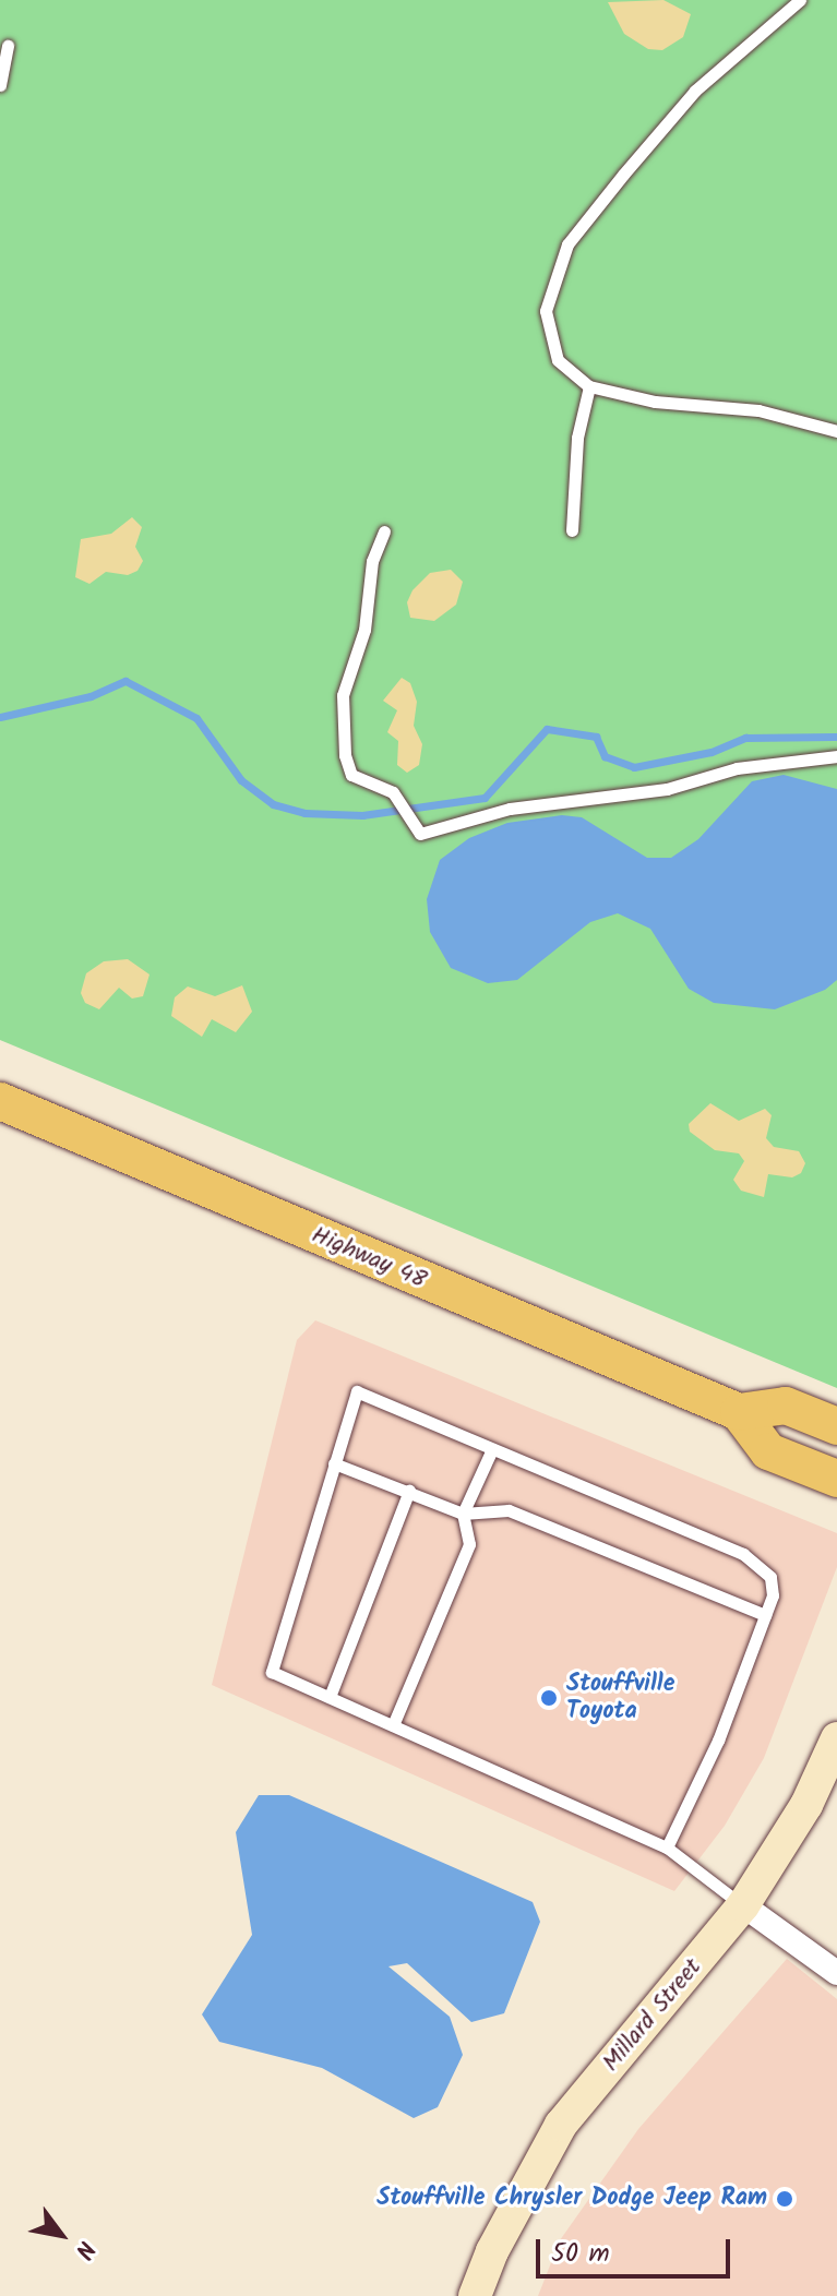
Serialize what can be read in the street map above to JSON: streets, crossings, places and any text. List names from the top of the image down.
{
  "streets": {
    "main road": ["Highway 48"],
    "street": ["Millard Street"]
  },
  "places": ["Stouffville Toyota", "Stouffville Chrysler Dodge Jeep Ram"],
  "scale_bar": "50 m",
  "north": "bottom right"
}
